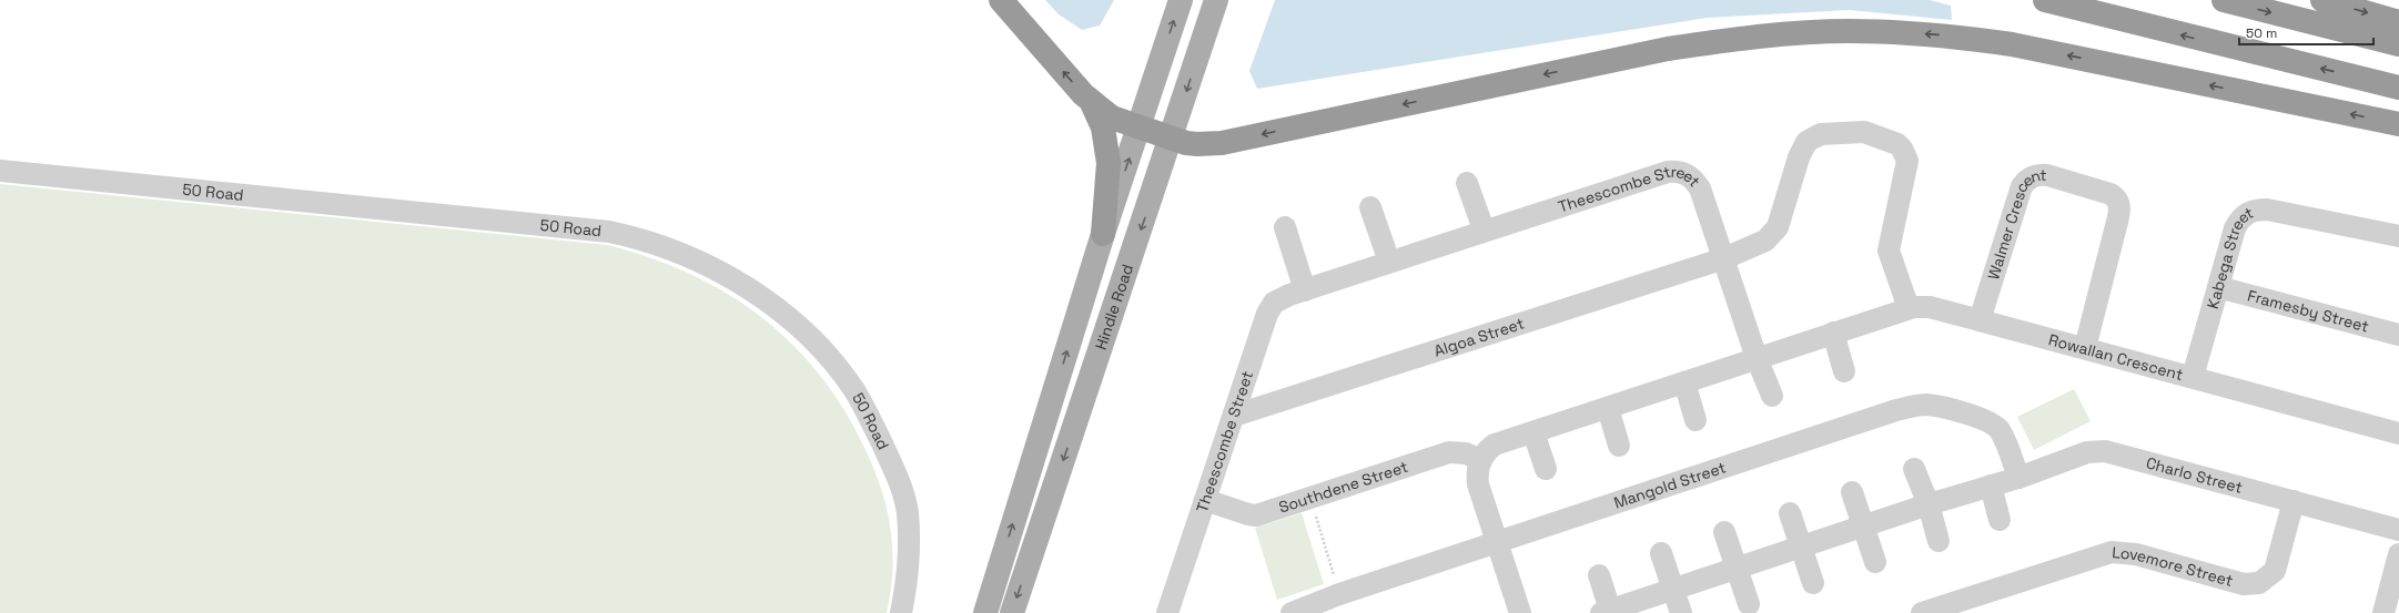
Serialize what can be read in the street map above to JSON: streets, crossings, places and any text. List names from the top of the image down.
{
  "streets": {
    "main road": ["Hindle Road"],
    "street": [
      "50 Road",
      "Theescombe Street",
      "Walmer Crescent",
      "Kabega Street",
      "Framesby Street",
      "Algoa Street",
      "Rowallan Crescent",
      "Charlo Street",
      "Mangold Street",
      "Southdene Street",
      "Lovemore Street"
    ]
  },
  "crossings": [
    ["Theescombe Street", "Algoa Street"],
    ["Theescombe Street", "Rowallan Crescent"],
    ["Theescombe Street", "Southdene Street"],
    ["Walmer Crescent", "Rowallan Crescent"],
    ["Kabega Street", "Framesby Street"],
    ["Kabega Street", "Rowallan Crescent"],
    ["Algoa Street", "Rowallan Crescent"],
    ["Rowallan Crescent", "Southdene Street"],
    ["Charlo Street", "Mangold Street"],
    ["Charlo Street", "Lovemore Street"]
  ],
  "scale_bar": "50 m"
}
